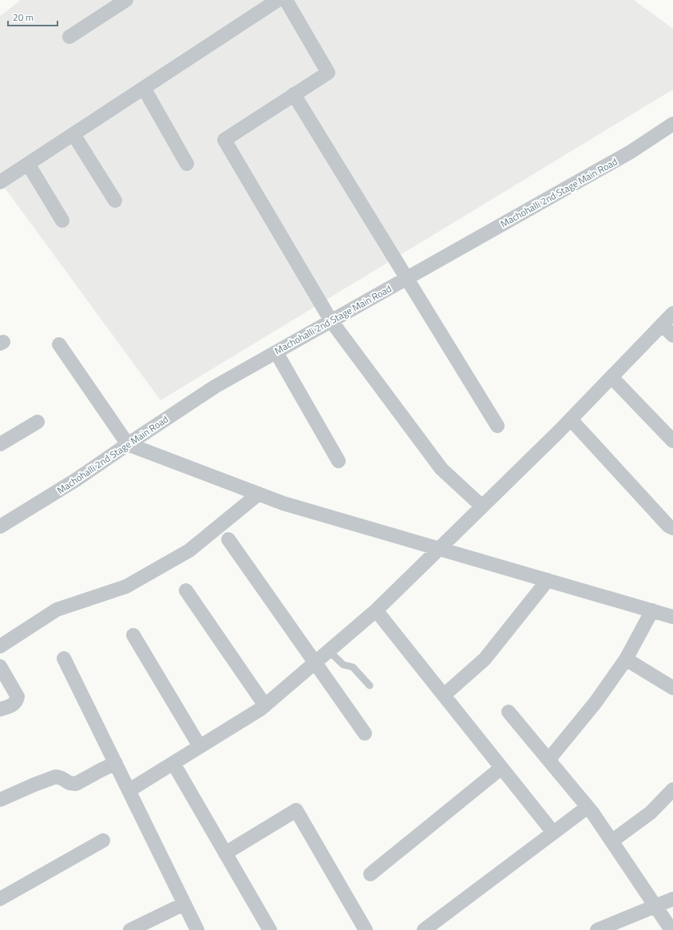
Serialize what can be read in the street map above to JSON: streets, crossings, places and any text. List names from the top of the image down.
{
  "streets": {
    "street": ["Machohalli 2nd Stage Main Road"]
  },
  "scale_bar": "20 m"
}
